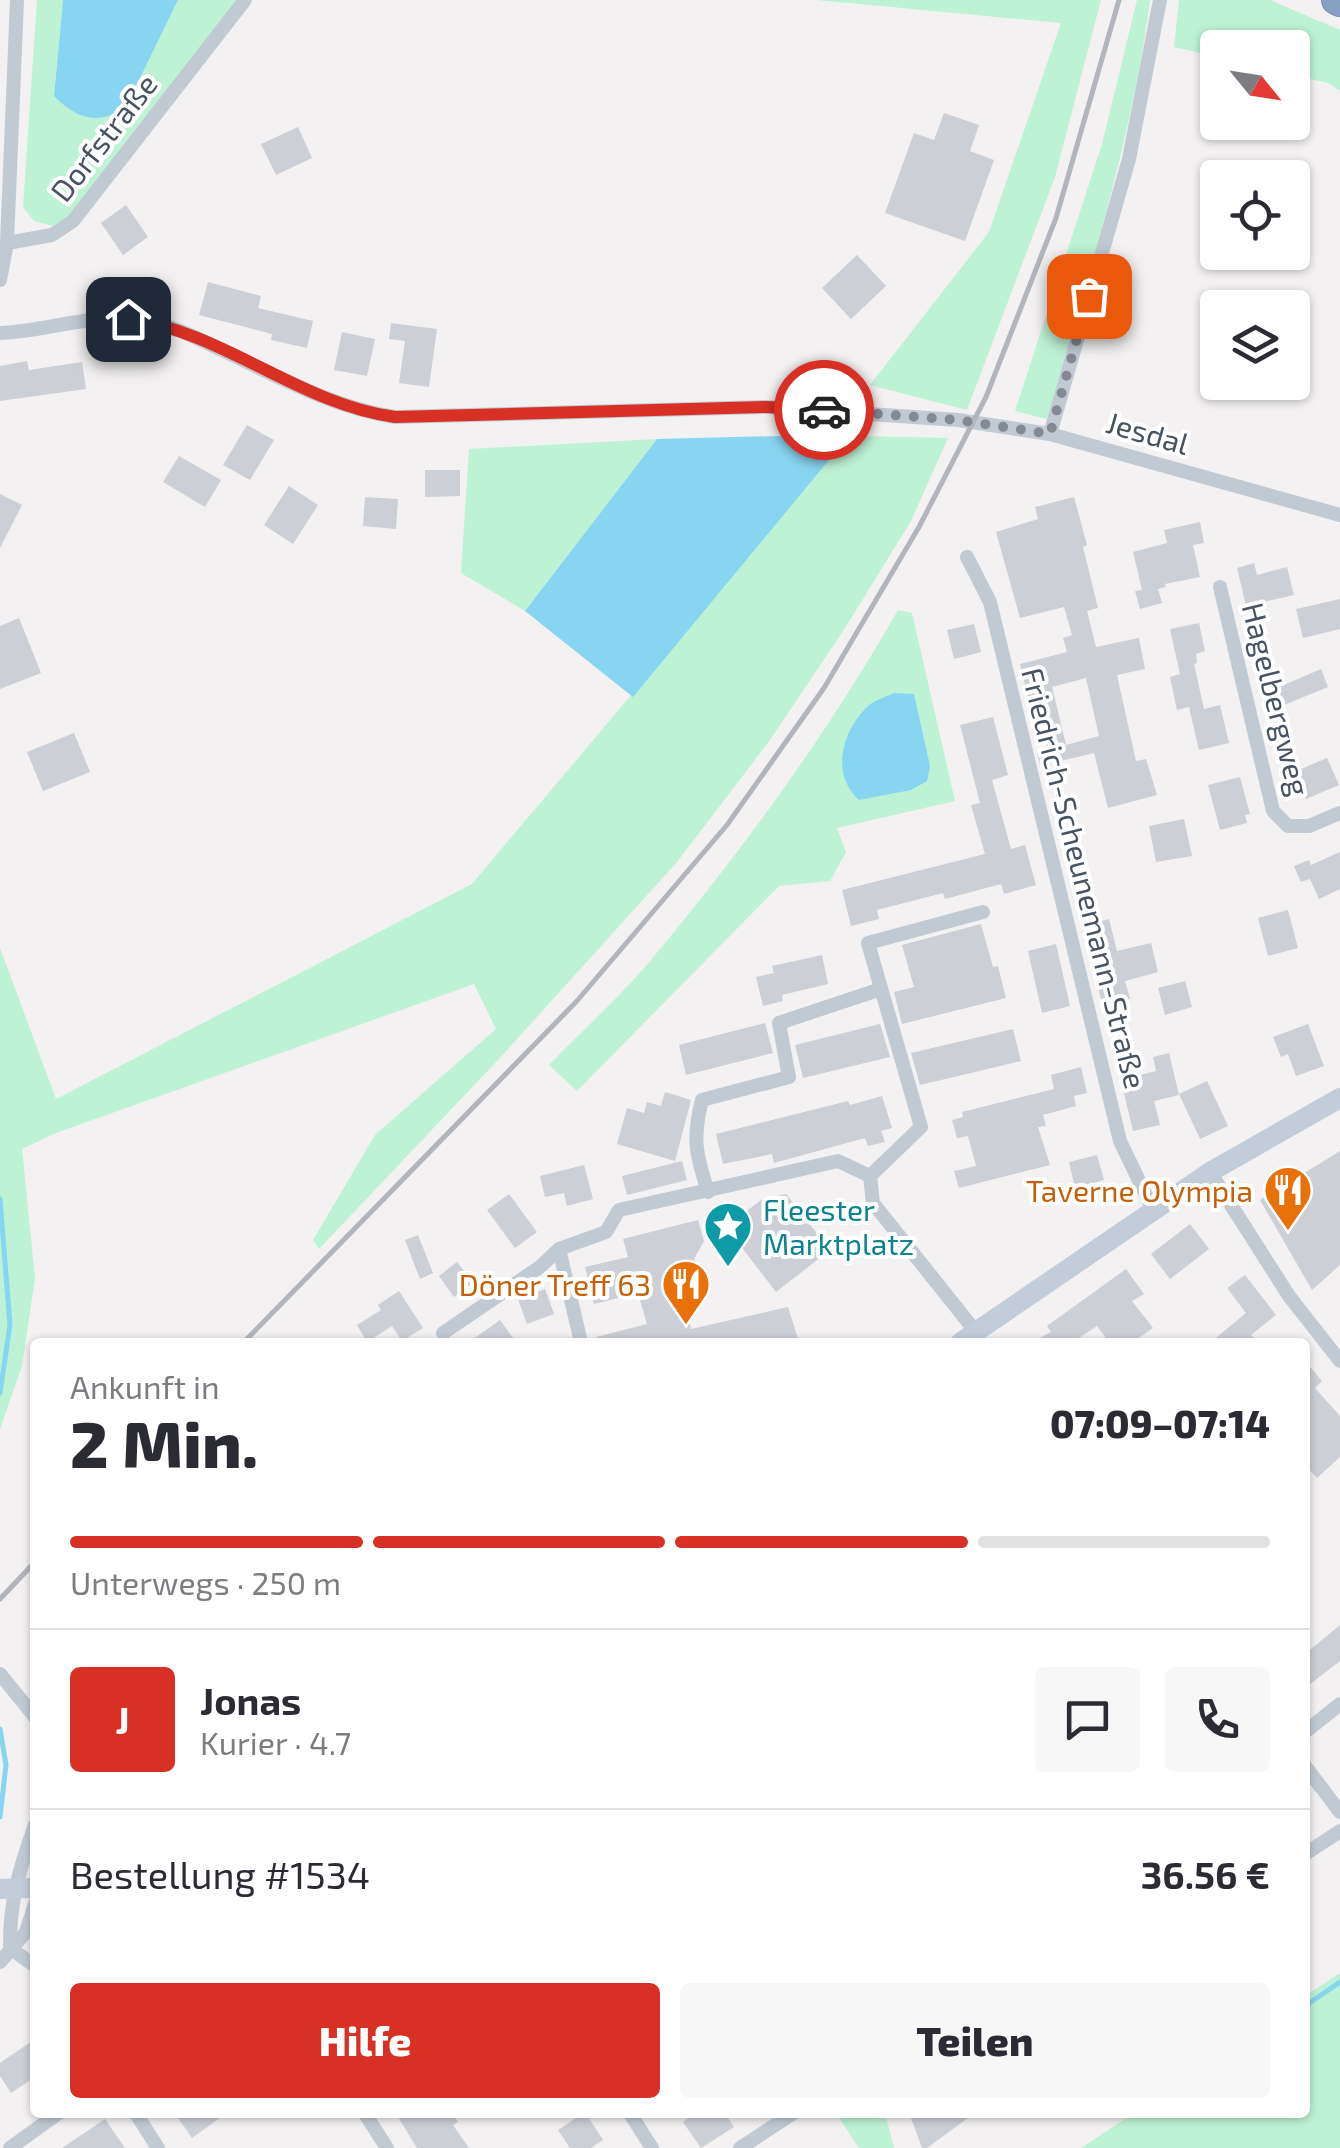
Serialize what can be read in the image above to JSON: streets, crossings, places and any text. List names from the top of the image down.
{
  "streets": {
    "street": [
      "Dorfstraße",
      "Jesdal",
      "Hagelbergweg",
      "Friedrich-Scheunemann-Straße"
    ]
  },
  "places": {
    "restaurant": ["Taverne Olympia", "Döner Treff 63"],
    "place": ["Fleester Marktplatz"]
  },
  "north": "bottom right",
  "page": {
    "heading": ["2 Min.", "Ankunft in", "07:09–07:14"],
    "panel": [
      "Jonas",
      "Kurier · 4.7",
      "Bestellung #1534",
      "36.56 €"
    ],
    "bar": "Unterwegs · 250 m",
    "round": "J",
    "buttons": ["Hilfe", "Teilen"]
  }
}
